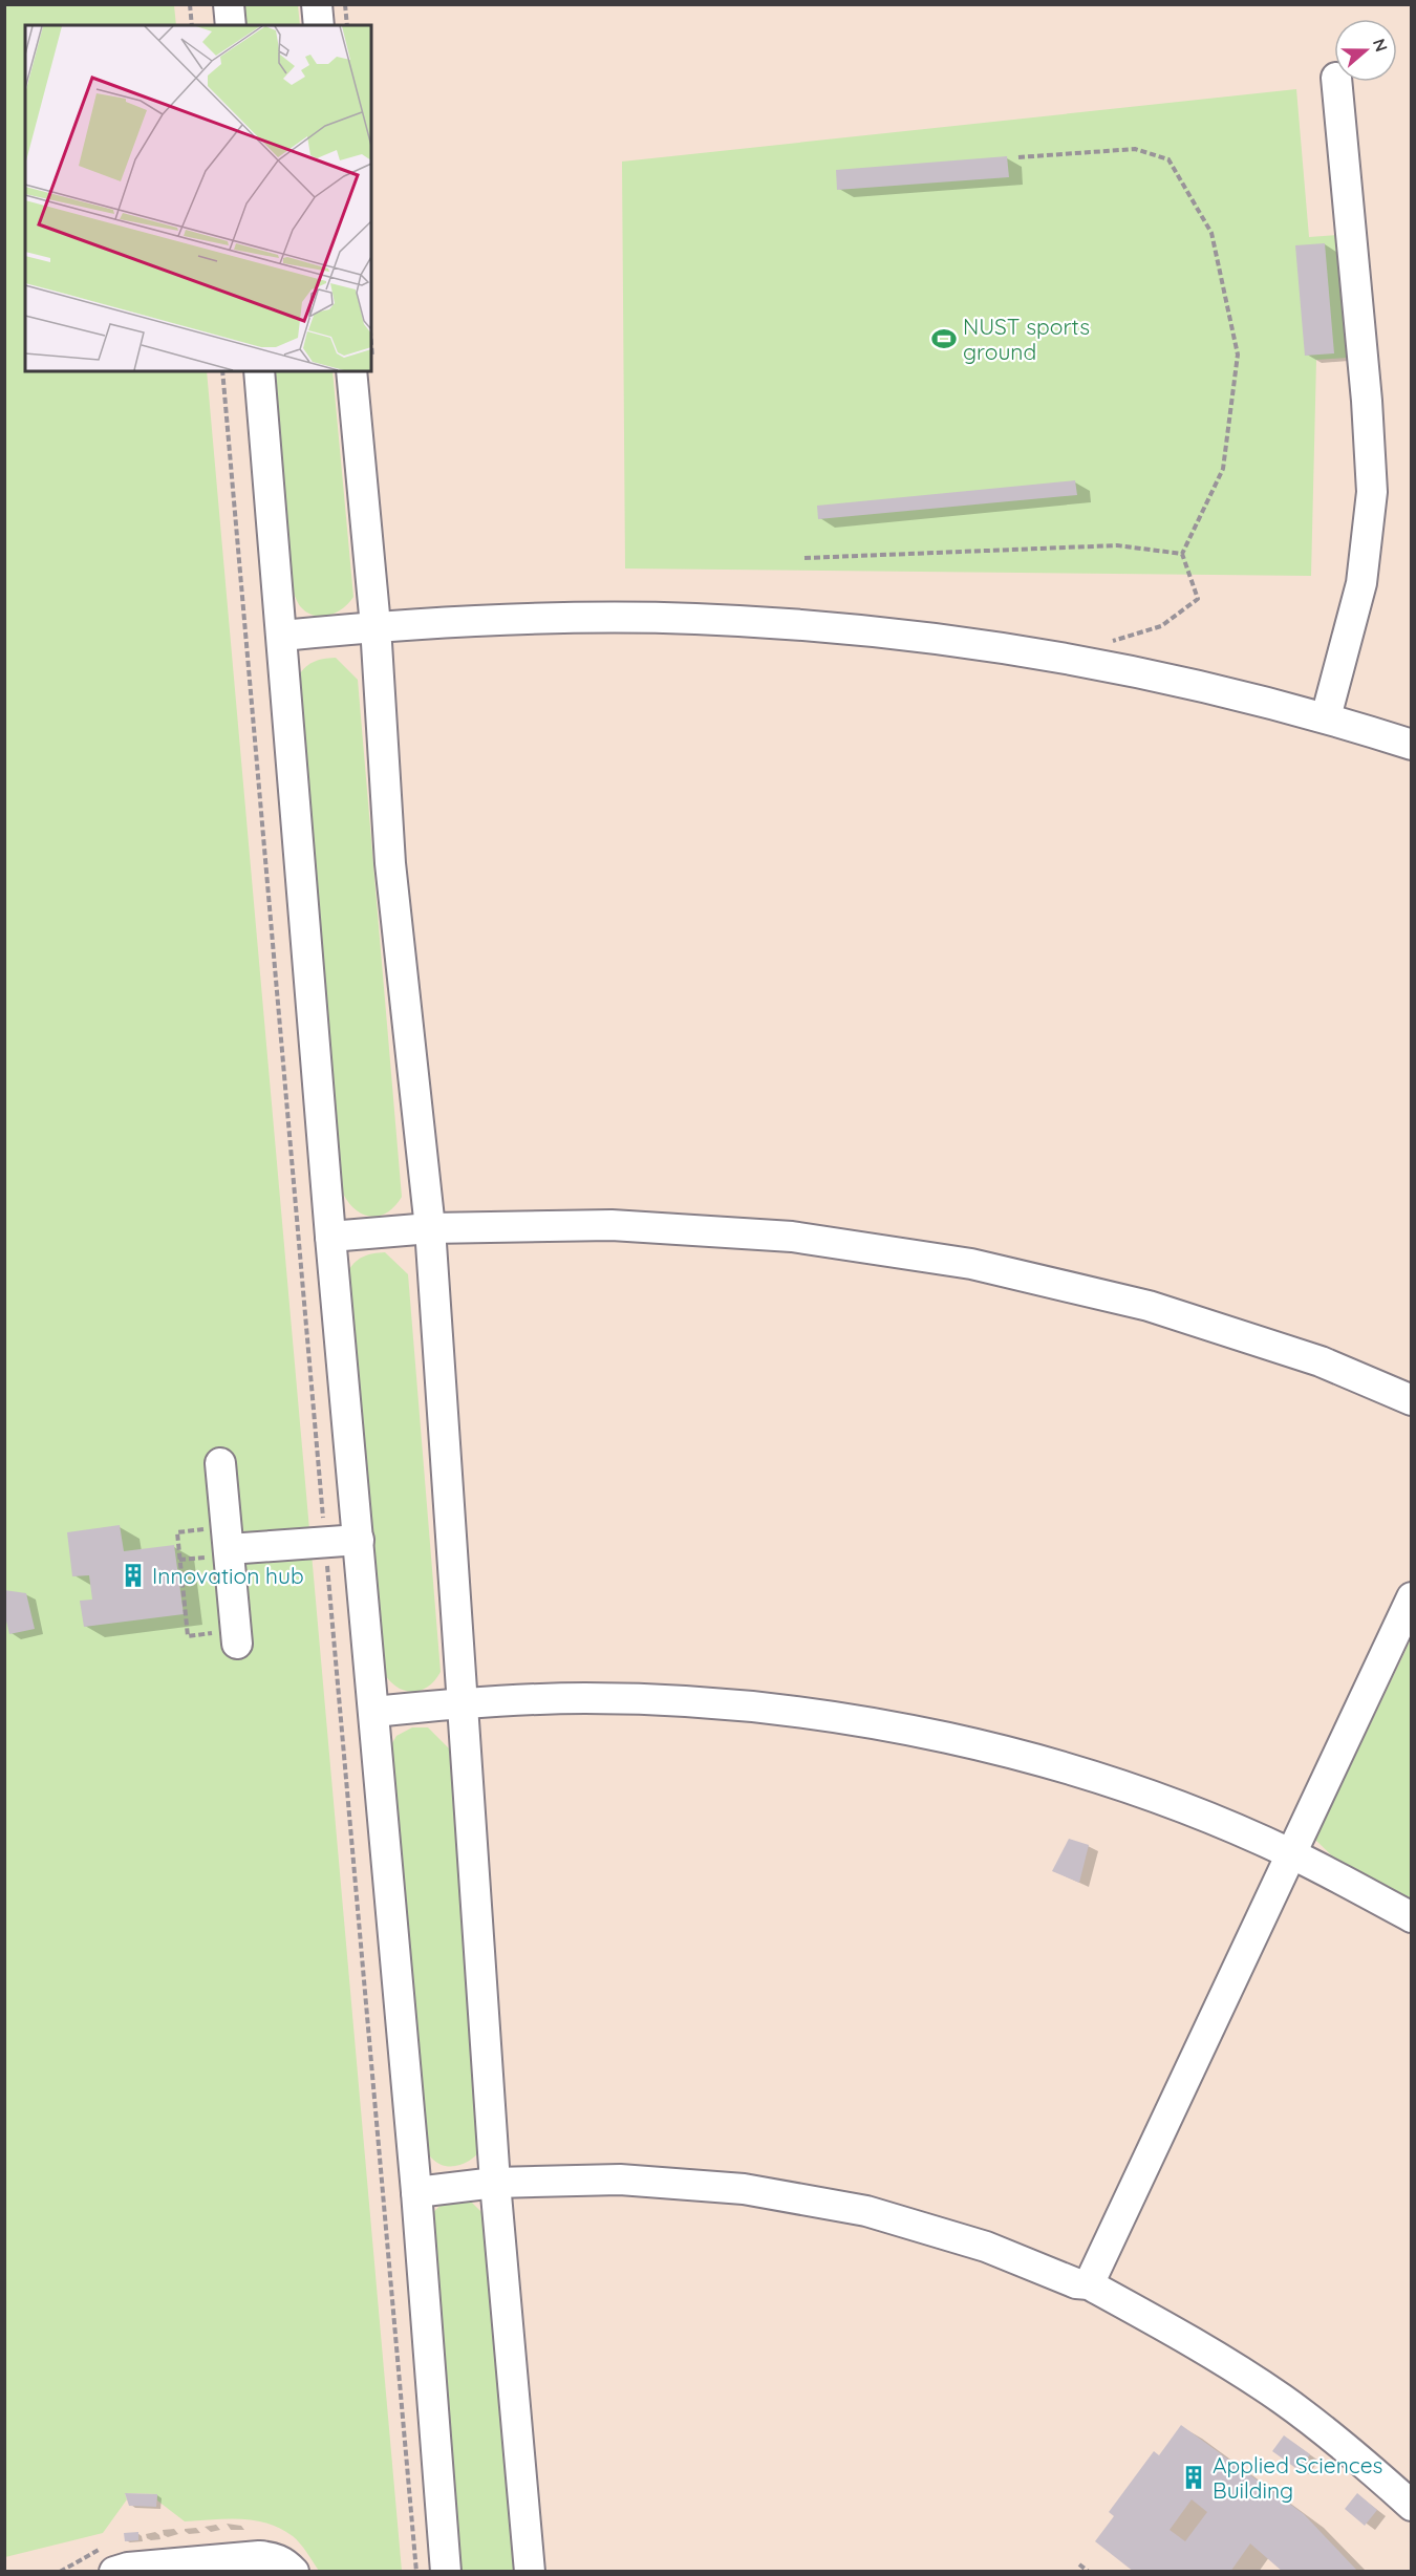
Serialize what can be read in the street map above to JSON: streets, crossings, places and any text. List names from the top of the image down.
{
  "places": {
    "sports": ["NUST sports ground"],
    "building": ["Innovation hub", "Applied Sciences Building"]
  },
  "north": "right"
}
